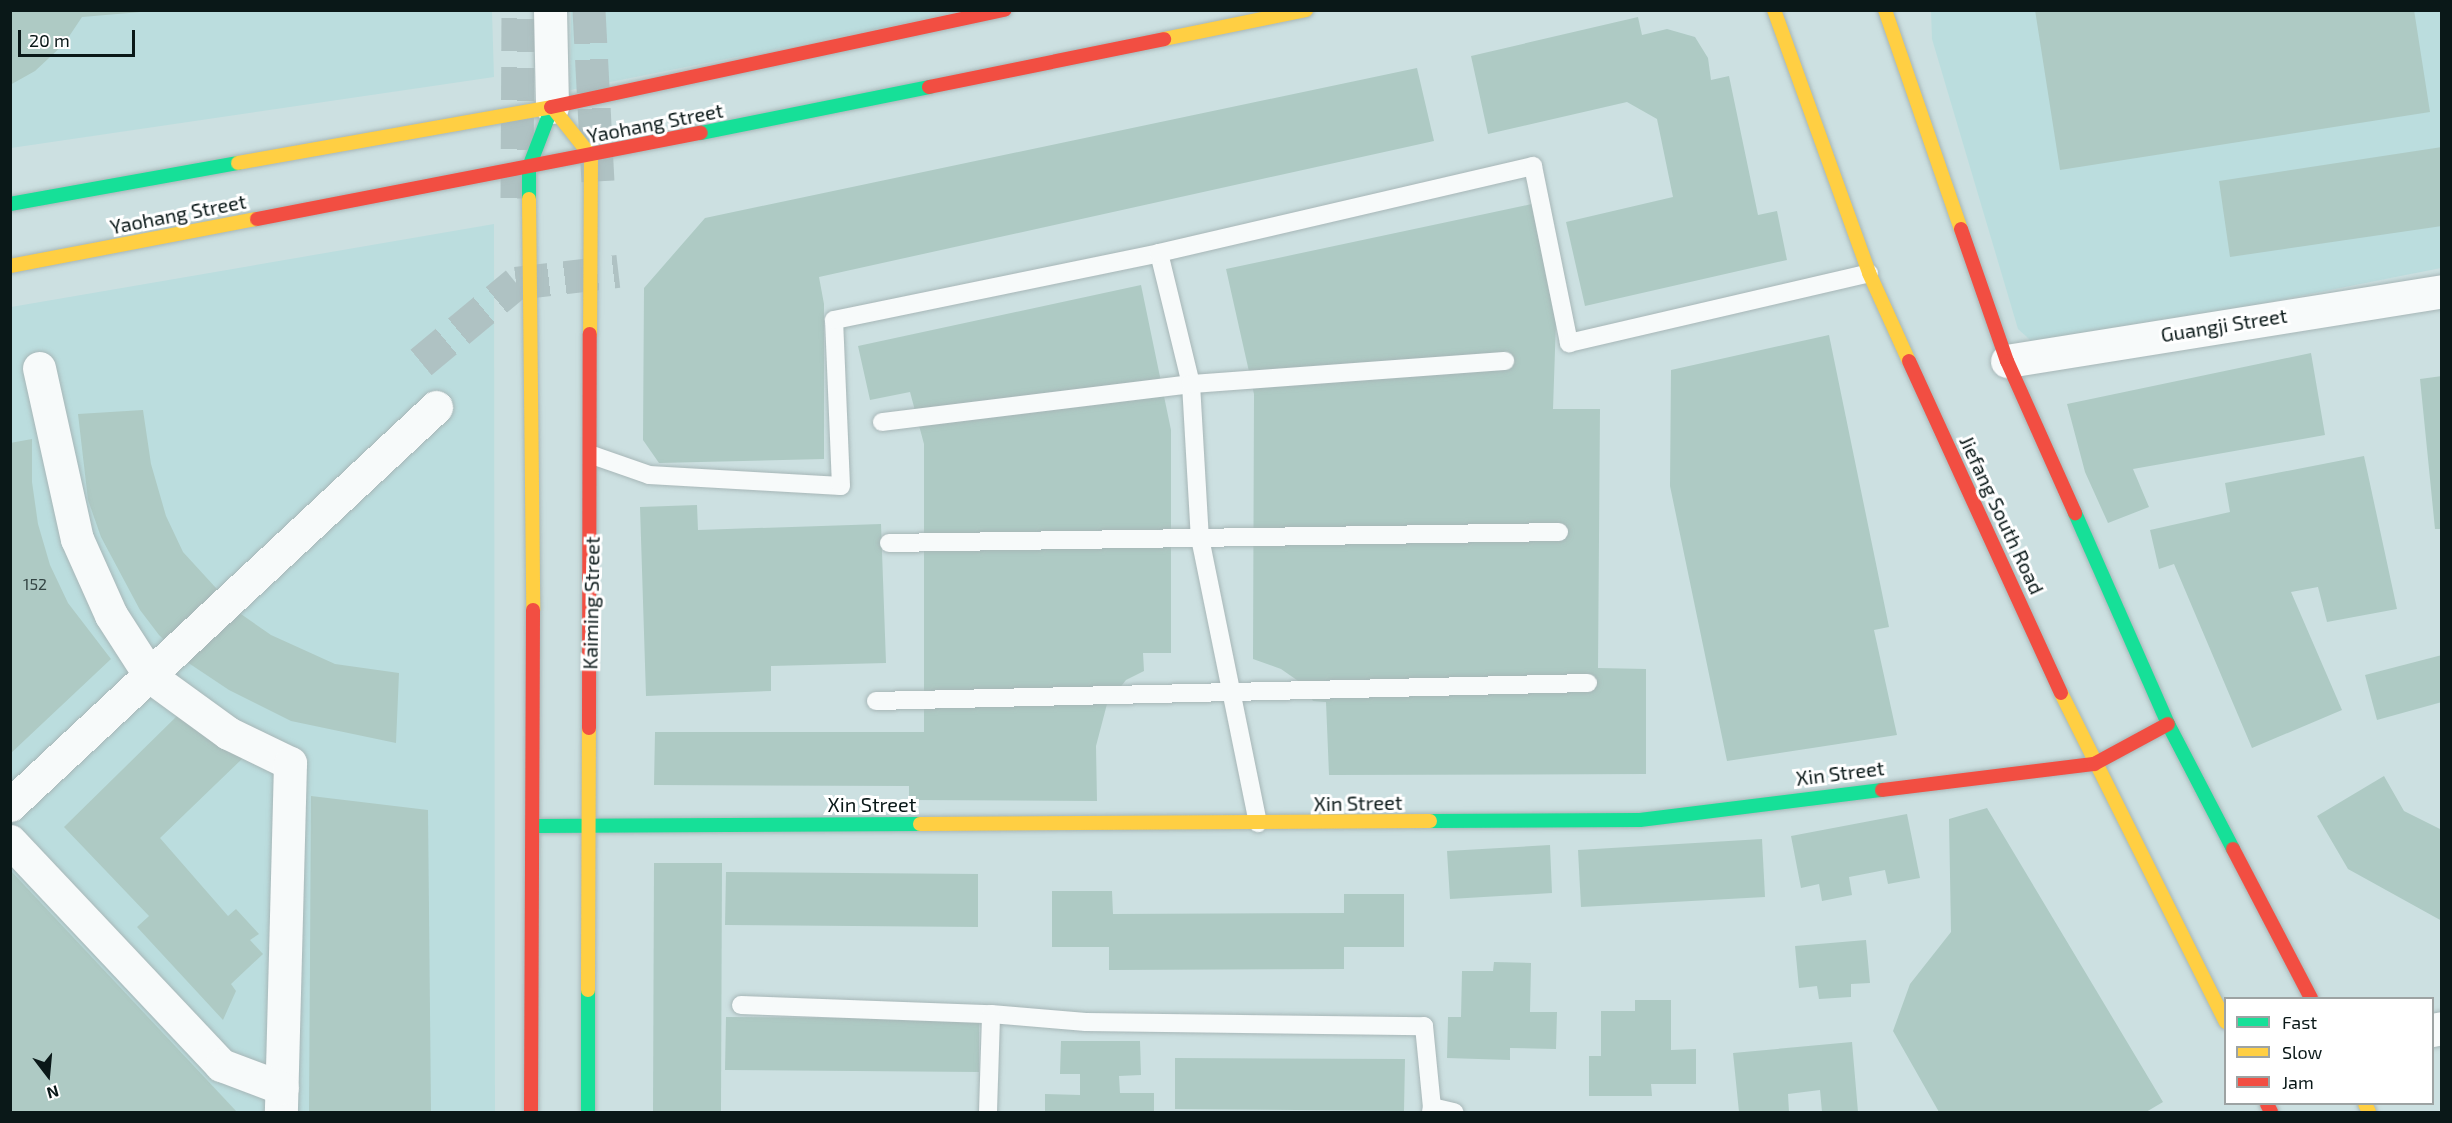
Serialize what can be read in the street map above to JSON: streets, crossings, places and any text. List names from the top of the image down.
{
  "streets": {
    "main road": [
      "Yaohang Street",
      "Jiefang South Road",
      "Kaiming Street",
      "Xin Street"
    ],
    "street": ["Guangji Street"]
  },
  "crossings": [
    ["Yaohang Street", "Kaiming Street"],
    ["Jiefang South Road", "Xin Street"],
    ["Kaiming Street", "Xin Street"]
  ],
  "house_numbers": ["152"],
  "legend": ["Fast", "Slow", "Jam"],
  "scale_bar": "20 m",
  "north": "bottom"
}
